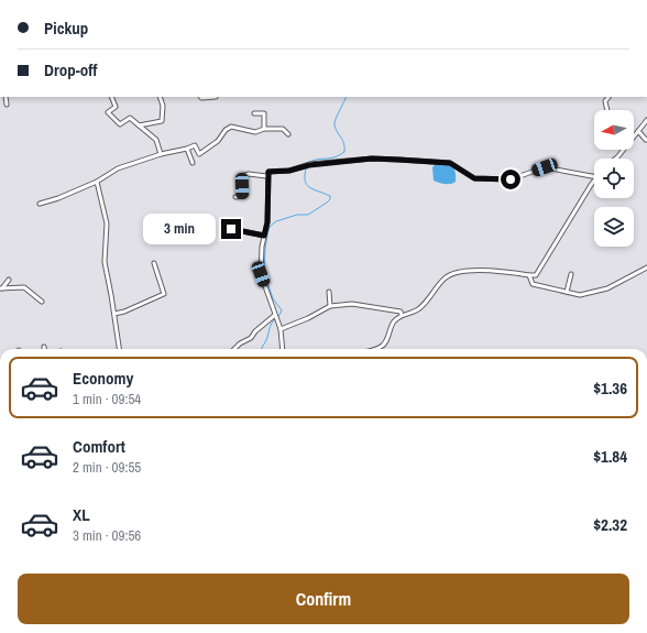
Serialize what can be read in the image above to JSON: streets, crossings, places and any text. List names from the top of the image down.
{
  "north": "left",
  "page": {
    "banner": ["Pickup", "Drop-off"],
    "bubble": "3 min",
    "list": [
      {
        "name": "Economy",
        "note": "1 min · 09:54",
        "value": "$1.36"
      },
      {
        "name": "Comfort",
        "note": "2 min · 09:55",
        "value": "$1.84"
      },
      {
        "name": "XL",
        "note": "3 min · 09:56",
        "value": "$2.32"
      }
    ],
    "buttons": "Confirm"
  }
}
